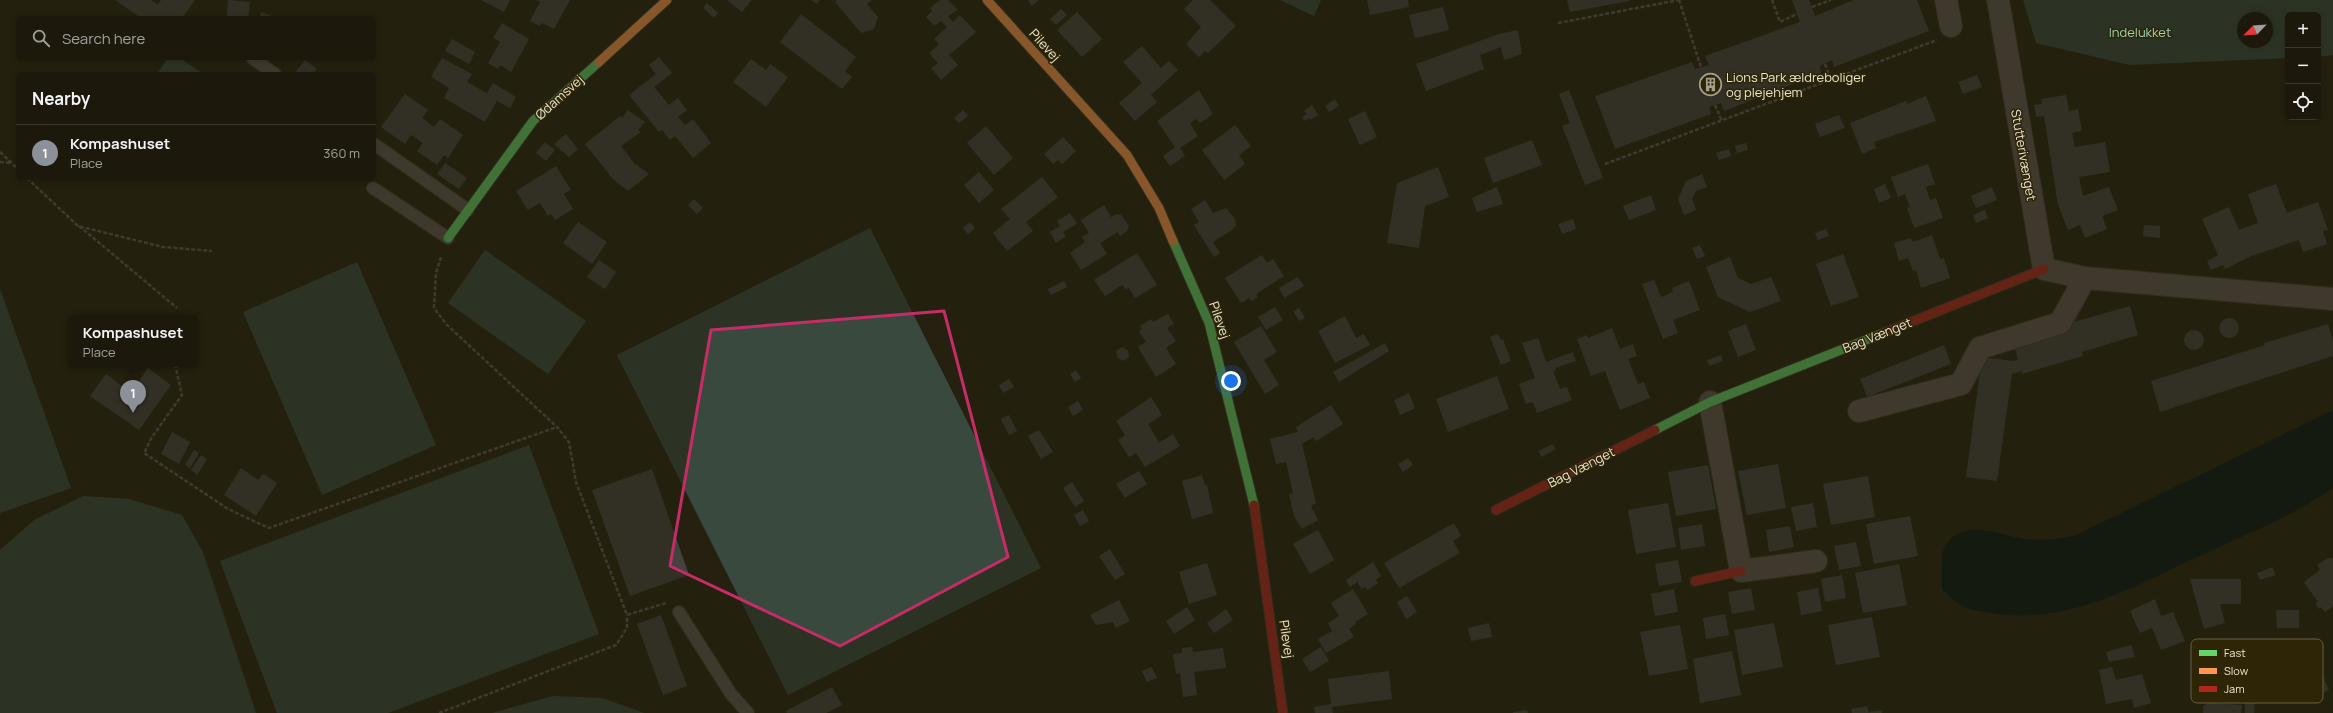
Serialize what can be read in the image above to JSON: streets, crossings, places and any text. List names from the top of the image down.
{
  "streets": {
    "street": [
      "Pilevej",
      "Ødamsvej",
      "Stutterivænget",
      "Bag Vænget"
    ]
  },
  "crossings": [
    ["Stutterivænget", "Bag Vænget"]
  ],
  "parks": ["Indelukket"],
  "places": {
    "building": ["Lions Park ældreboliger og plejehjem"]
  },
  "legend": ["Fast", "Slow", "Jam"],
  "north": "bottom left",
  "page": {
    "map_buttons": ["+", "−"],
    "search": "Search here",
    "heading": "Nearby",
    "list": [
      {
        "mark": "1",
        "name": "Kompashuset",
        "note": "Place",
        "value": "360 m"
      }
    ],
    "popup": ["Kompashuset", "Place"],
    "pins": "1"
  }
}
